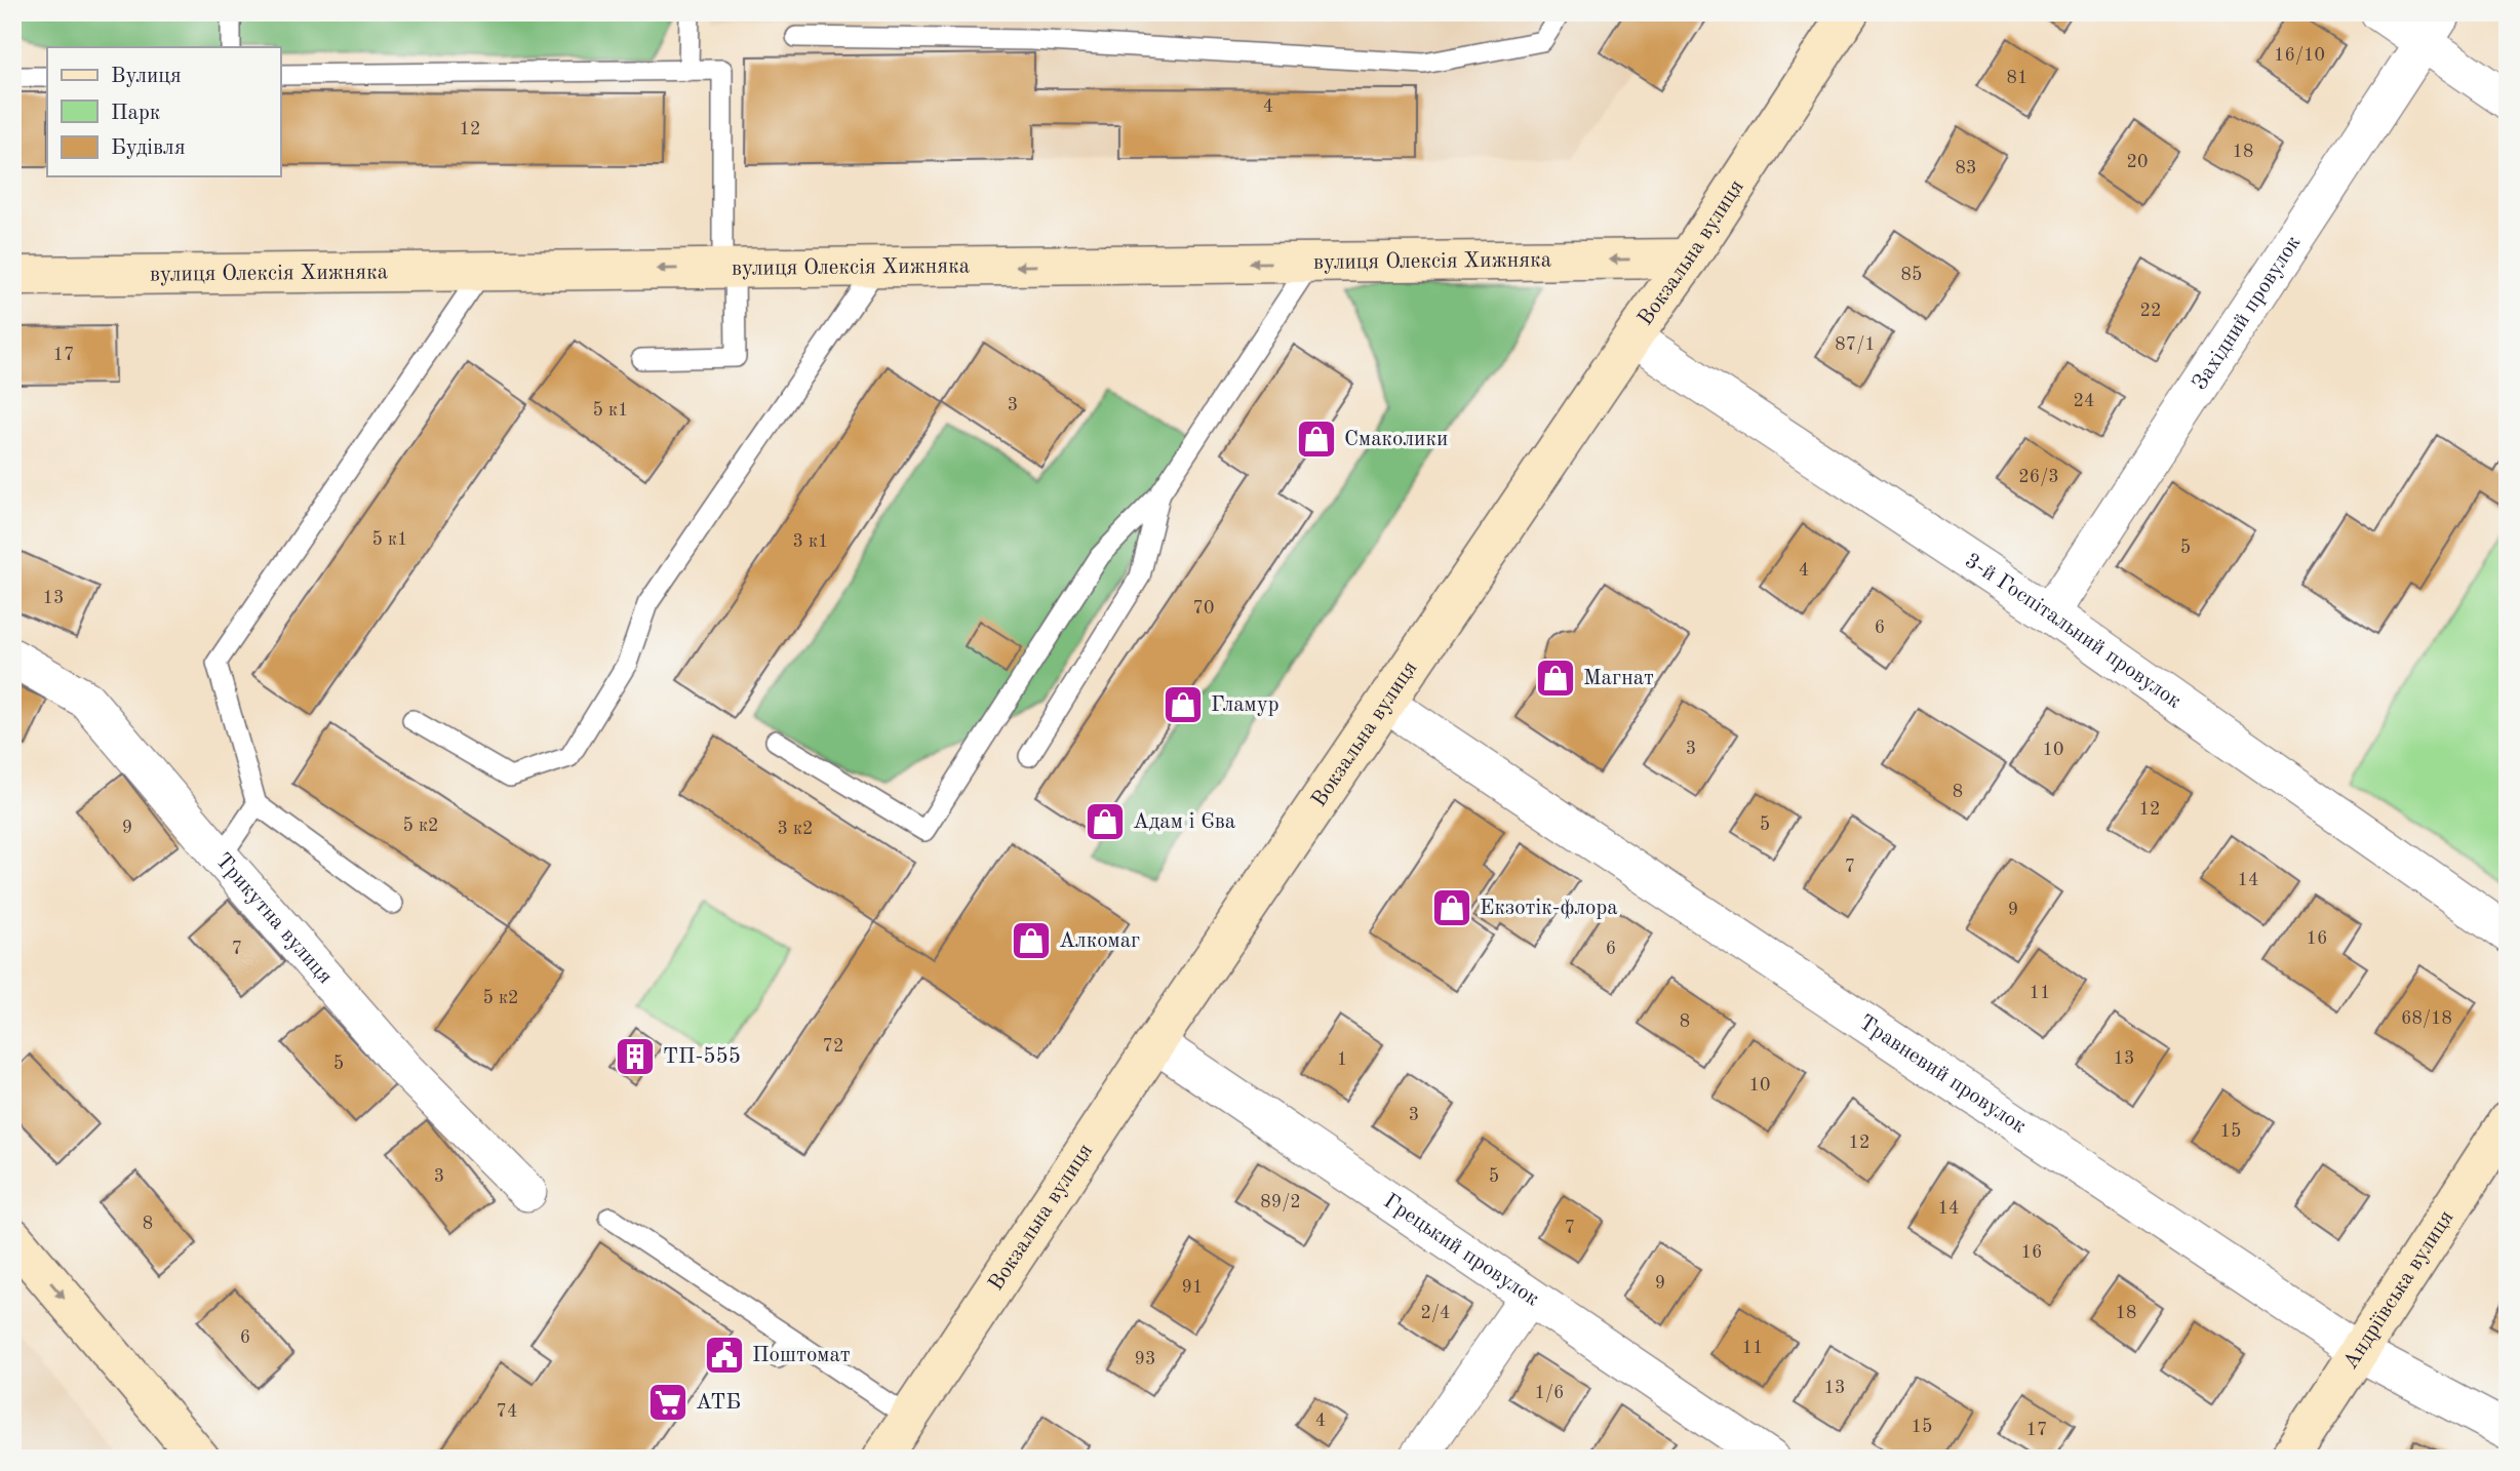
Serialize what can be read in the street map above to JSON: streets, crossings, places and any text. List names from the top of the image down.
{
  "streets": {
    "street": [
      "Вокзальна вулиця",
      "вулиця Олексія Хижняка",
      "Західний провулок",
      "3-й Госпітальний провулок",
      "Трикутна вулиця",
      "Травневий провулок",
      "Грецький провулок",
      "Андріївська вулиця"
    ]
  },
  "crossings": [
    ["Вокзальна вулиця", "вулиця Олексія Хижняка"],
    ["Вокзальна вулиця", "3-й Госпітальний провулок"],
    ["Вокзальна вулиця", "Травневий провулок"],
    ["Вокзальна вулиця", "Грецький провулок"],
    ["Західний провулок", "3-й Госпітальний провулок"],
    ["Травневий провулок", "Андріївська вулиця"]
  ],
  "one_way": ["вулиця Олексія Хижняка"],
  "places": {
    "shop": [
      "Смаколики",
      "Магнат",
      "Гламур",
      "Адам і Єва",
      "Екзотік-флора",
      "Алкомаг"
    ],
    "building": ["ТП-555"],
    "public building": ["Поштомат"],
    "supermarket": ["АТБ"]
  },
  "house_numbers": [
    "16/10",
    "81",
    "4",
    "12",
    "18",
    "20",
    "83",
    "85",
    "22",
    "87/1",
    "17",
    "24",
    "3",
    "5 к1",
    "26/3",
    "5 к1",
    "3 к1",
    "5",
    "4",
    "13",
    "70",
    "6",
    "3",
    "10",
    "8",
    "12",
    "5",
    "5 к2",
    "9",
    "3 к2",
    "7",
    "14",
    "9",
    "16",
    "7",
    "6",
    "11",
    "5 к2",
    "68/18",
    "8",
    "72",
    "13",
    "1",
    "5",
    "10",
    "3",
    "15",
    "12",
    "3",
    "5",
    "89/2",
    "14",
    "8",
    "7",
    "16",
    "9",
    "91",
    "2/4",
    "18",
    "6",
    "11",
    "93",
    "13",
    "1/6",
    "74",
    "4",
    "15",
    "17"
  ],
  "legend": ["Вулиця", "Парк", "Будівля"]
}
